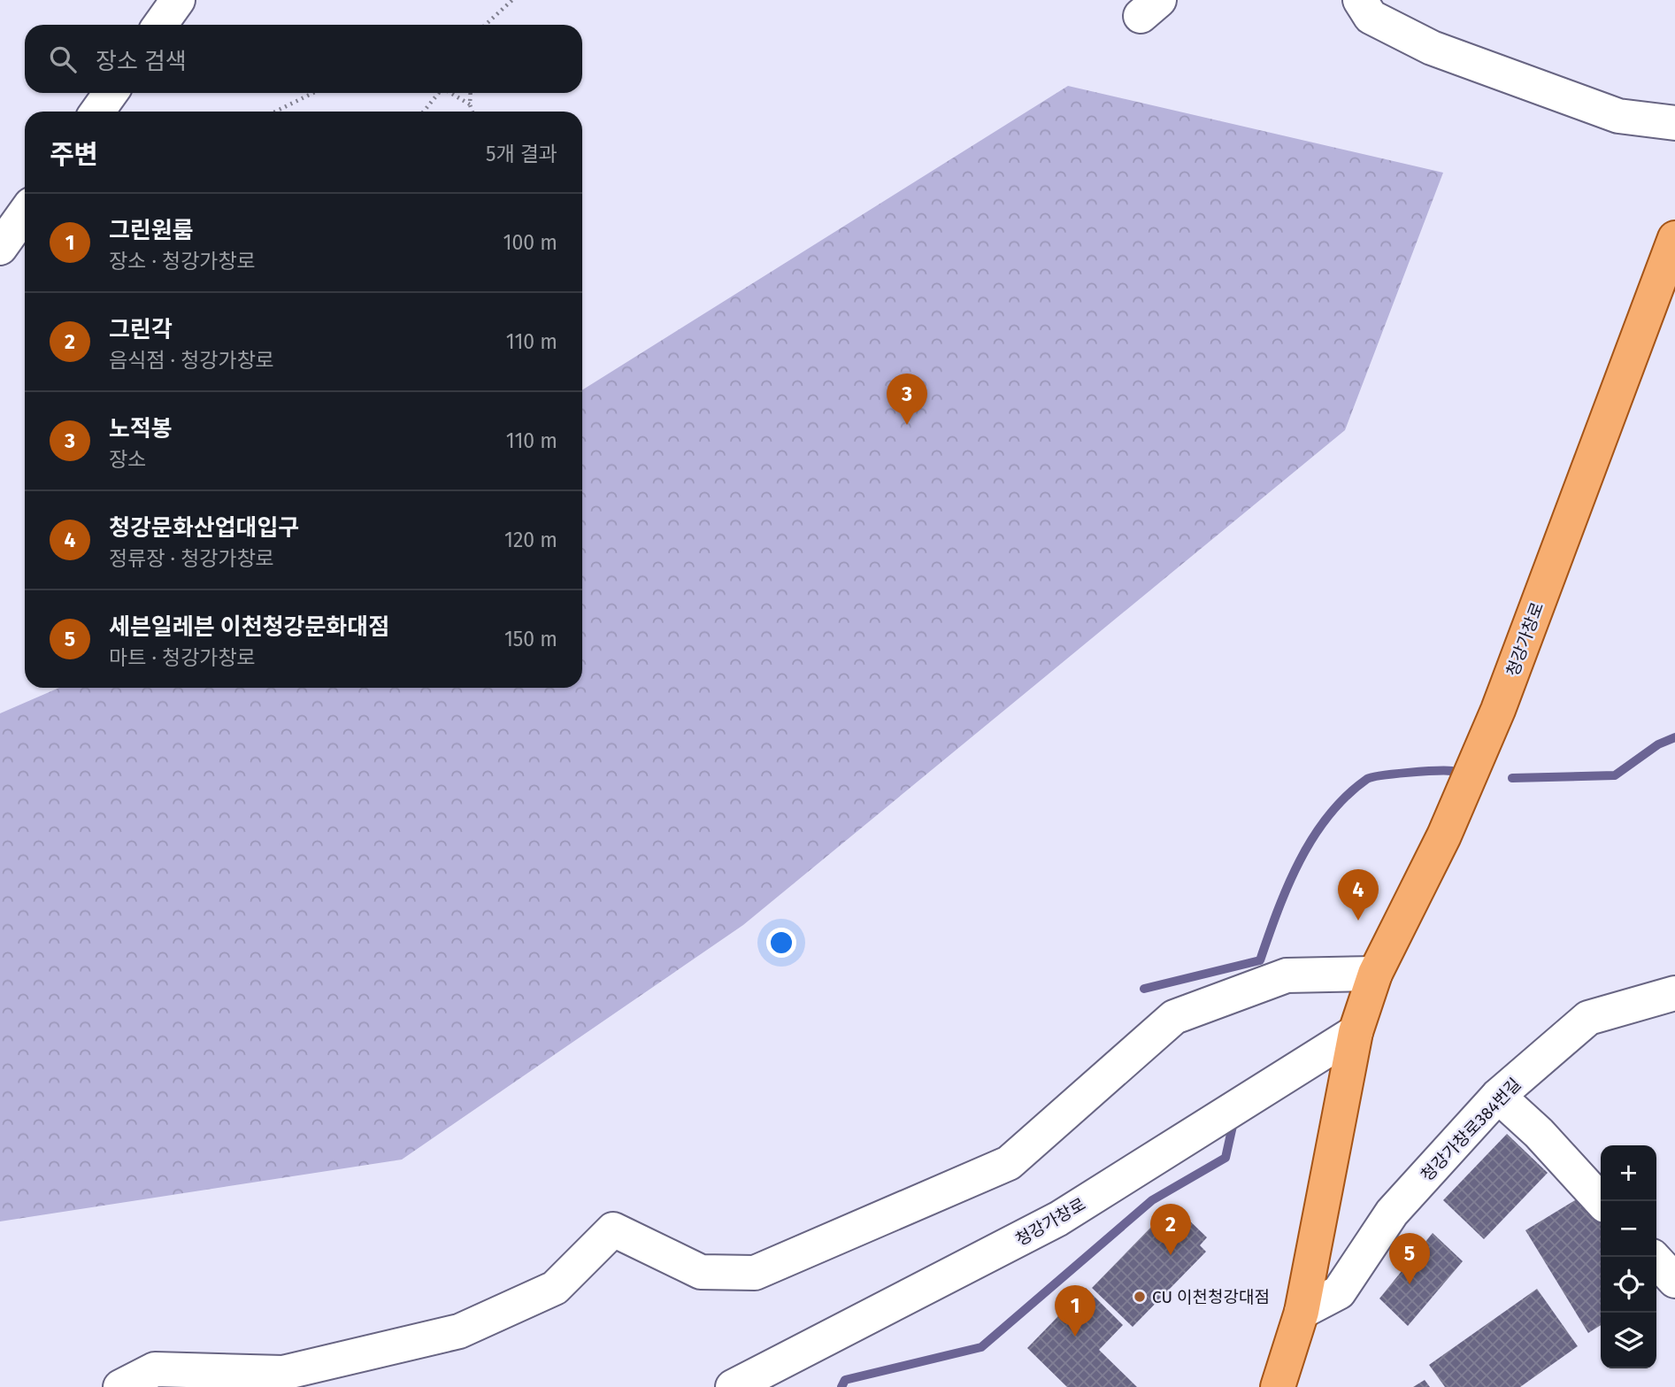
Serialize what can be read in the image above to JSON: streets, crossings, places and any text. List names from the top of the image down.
{
  "streets": {
    "main road": ["청강가창로"],
    "street": ["청강가창로384번길"]
  },
  "crossings": [
    ["청강가창로", "청강가창로384번길"]
  ],
  "places": ["CU 이천청강대점"],
  "page": {
    "search": "장소 검색",
    "heading": ["주변", "5개 결과"],
    "list": [
      {
        "mark": "1",
        "name": "그린원룸",
        "note": "장소 · 청강가창로",
        "value": "100 m"
      },
      {
        "mark": "2",
        "name": "그린각",
        "note": "음식점 · 청강가창로",
        "value": "110 m"
      },
      {
        "mark": "3",
        "name": "노적봉",
        "note": "장소",
        "value": "110 m"
      },
      {
        "mark": "4",
        "name": "청강문화산업대입구",
        "note": "정류장 · 청강가창로",
        "value": "120 m"
      },
      {
        "mark": "5",
        "name": "세븐일레븐 이천청강문화대점",
        "note": "마트 · 청강가창로",
        "value": "150 m"
      }
    ],
    "pins": [
      "3",
      "4",
      "2",
      "5",
      "1"
    ],
    "map_buttons": ["+", "−"]
  }
}
